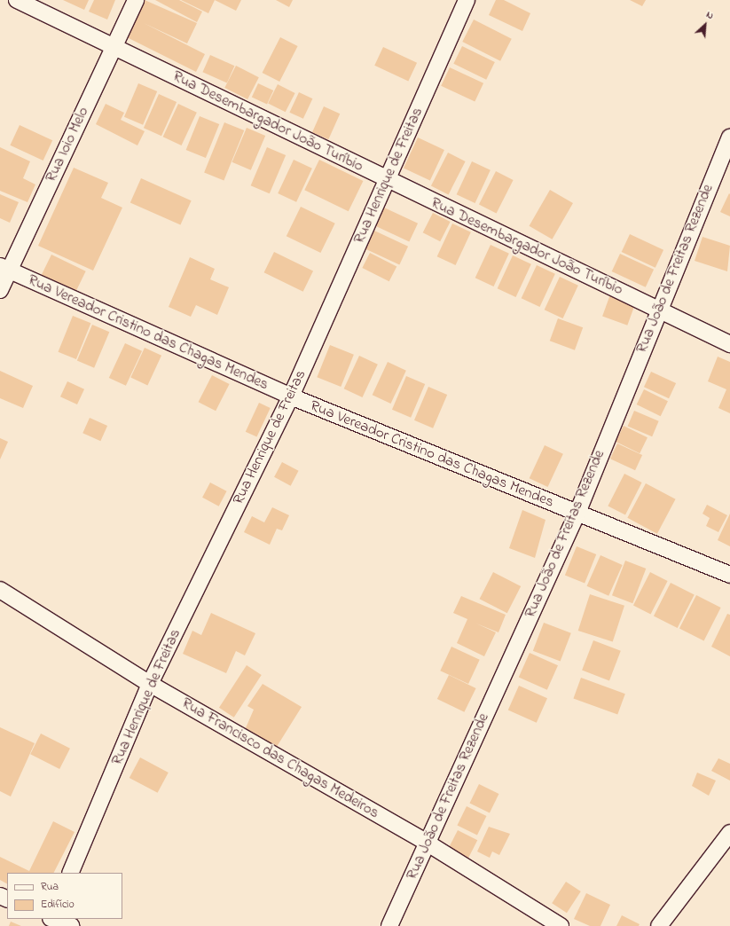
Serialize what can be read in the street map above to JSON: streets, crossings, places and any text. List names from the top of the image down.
{
  "streets": {
    "street": [
      "Rua Desembargador João Turíbio",
      "Rua Ioio Melo",
      "Rua Henrique de Freitas",
      "Rua João de Freitas Rezende",
      "Rua Vereador Cristino das Chagas Mendes",
      "Rua Francisco das Chagas Medeiros"
    ]
  },
  "crossings": [
    ["Rua Desembargador João Turíbio", "Rua Ioio Melo"],
    ["Rua Desembargador João Turíbio", "Rua Henrique de Freitas"],
    ["Rua Desembargador João Turíbio", "Rua João de Freitas Rezende"],
    ["Rua Ioio Melo", "Rua Vereador Cristino das Chagas Mendes"],
    ["Rua Henrique de Freitas", "Rua Vereador Cristino das Chagas Mendes"],
    ["Rua Henrique de Freitas", "Rua Francisco das Chagas Medeiros"],
    ["Rua João de Freitas Rezende", "Rua Vereador Cristino das Chagas Mendes"],
    ["Rua João de Freitas Rezende", "Rua Francisco das Chagas Medeiros"]
  ],
  "legend": ["Rua", "Edifício"],
  "north": "top right"
}
